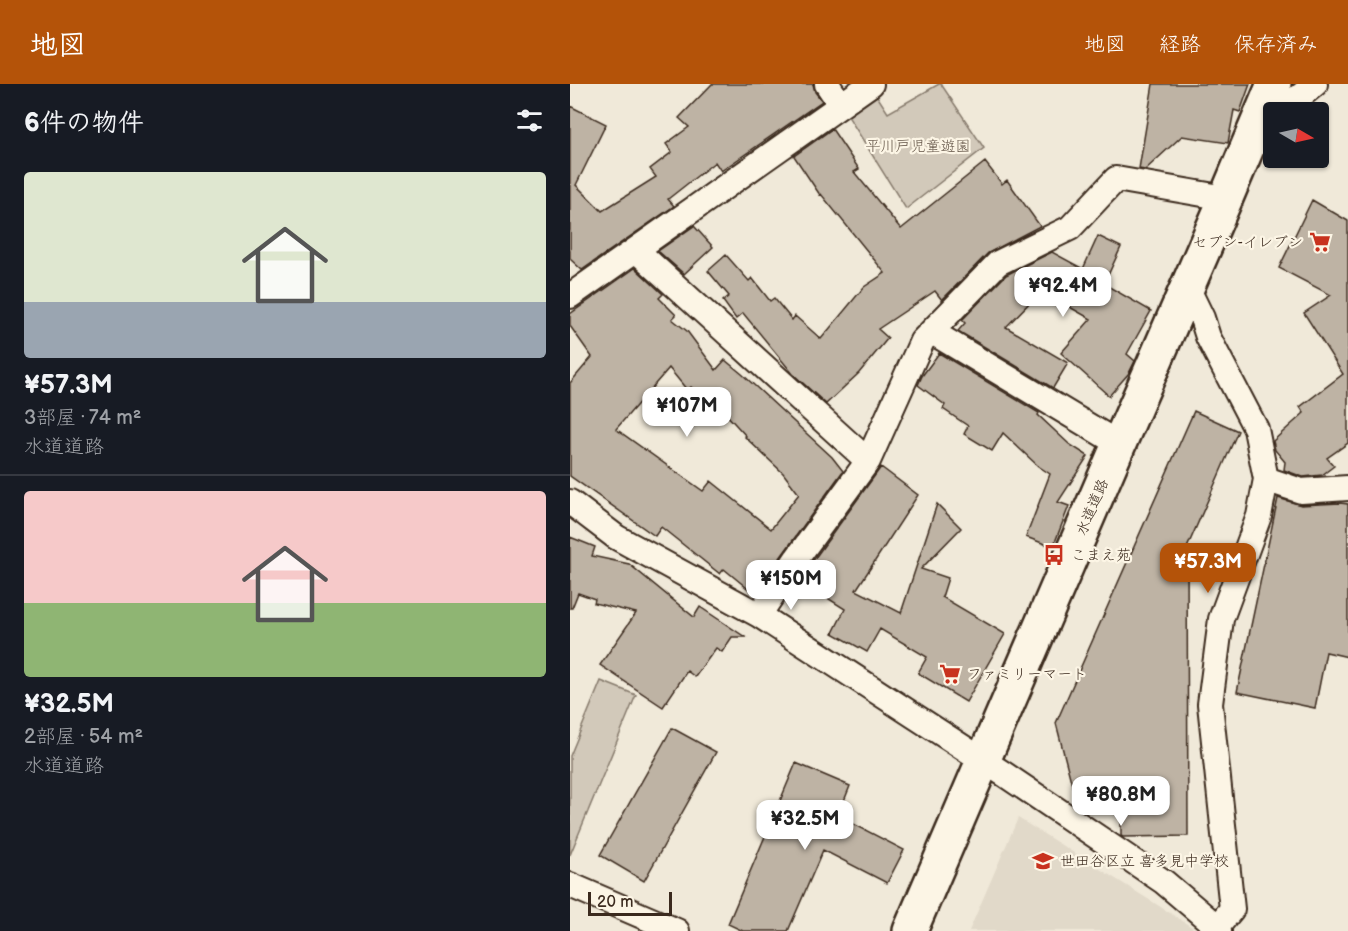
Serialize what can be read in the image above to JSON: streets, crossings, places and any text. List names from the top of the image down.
{
  "streets": {
    "main road": ["水道道路"]
  },
  "parks": ["平川戸児童遊園"],
  "places": {
    "supermarket": ["セブン-イレブン", "ファミリーマート"],
    "bus stop": ["こまえ苑"],
    "school or university": ["世田谷区立 喜多見中学校"]
  },
  "scale_bar": "20 m",
  "north": "right",
  "page": {
    "header": "地図",
    "nav": ["地図", "経路", "保存済み"],
    "heading": "6件の物件",
    "list": [
      {
        "name": "¥57.3M",
        "note": "3部屋 · 74 m² · 水道道路"
      },
      {
        "name": "¥32.5M",
        "note": "2部屋 · 54 m² · 水道道路"
      }
    ],
    "price": [
      "¥92.4M",
      "¥107M",
      "¥57.3M",
      "¥150M",
      "¥80.8M",
      "¥32.5M"
    ],
    "scale": "20 m"
  }
}
